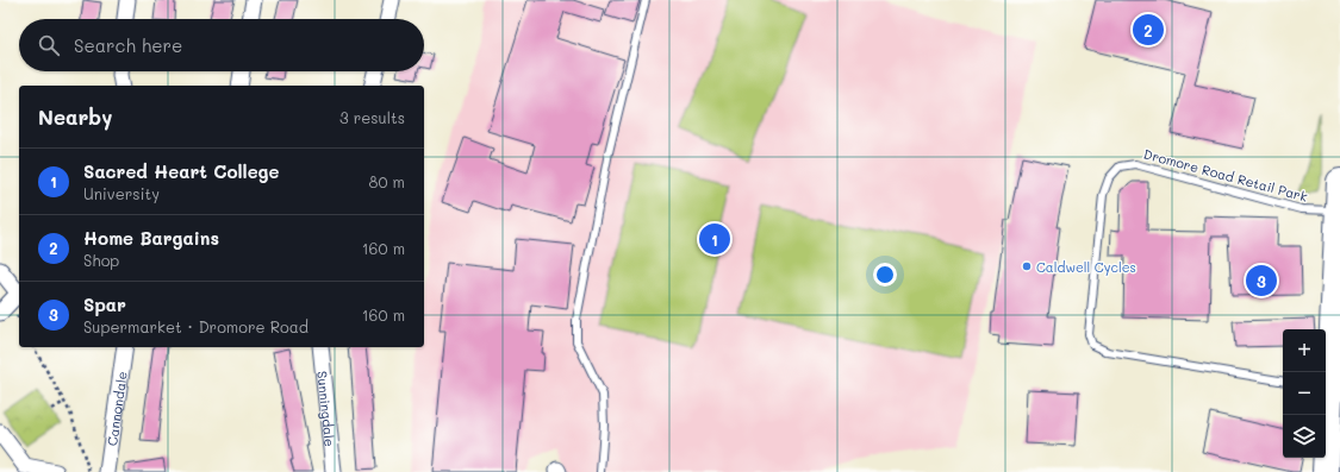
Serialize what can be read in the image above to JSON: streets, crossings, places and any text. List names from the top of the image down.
{
  "streets": {
    "street": ["Cannondale", "Sunningdale"],
    "lane": ["Dromore Road Retail Park"]
  },
  "places": ["Caldwell Cycles"],
  "page": {
    "pins": ["2", "1", "3"],
    "search": "Search here",
    "heading": ["Nearby", "3 results"],
    "list": [
      {
        "mark": "1",
        "name": "Sacred Heart College",
        "note": "University",
        "value": "80 m"
      },
      {
        "mark": "2",
        "name": "Home Bargains",
        "note": "Shop",
        "value": "160 m"
      },
      {
        "mark": "3",
        "name": "Spar",
        "note": "Supermarket · Dromore Road",
        "value": "160 m"
      }
    ],
    "map_buttons": ["+", "−"]
  }
}
